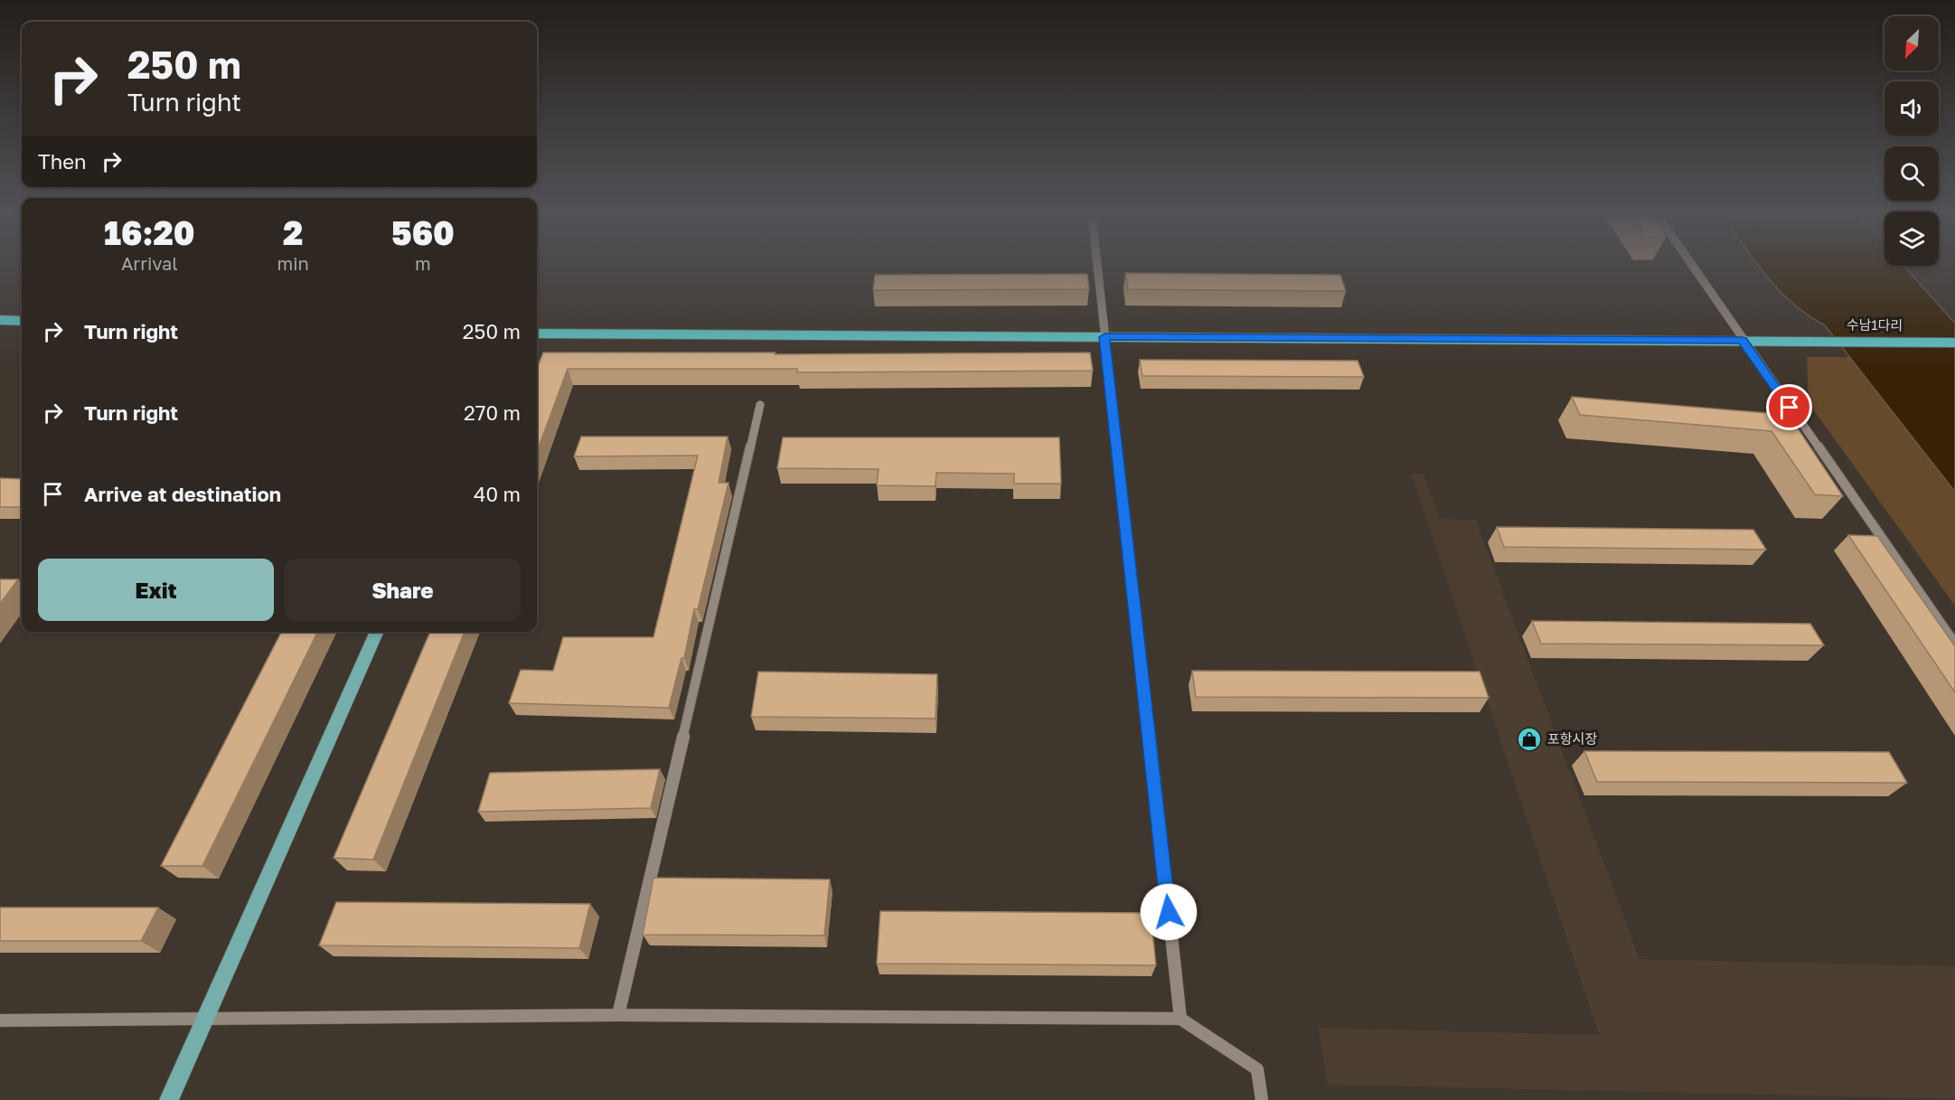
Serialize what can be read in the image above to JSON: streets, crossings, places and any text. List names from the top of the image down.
{
  "streets": {
    "highway": ["수남1다리"]
  },
  "places": {
    "shop": ["포항시장"]
  },
  "north": "bottom left",
  "page": {
    "turn": ["250 m", "Turn right"],
    "then": "Then",
    "eta": [
      "16:20",
      "Arrival",
      "2",
      "min",
      "560",
      "m"
    ],
    "list": [
      {
        "name": "Turn right",
        "value": "250 m"
      },
      {
        "name": "Turn right",
        "value": "270 m"
      },
      {
        "name": "Arrive at destination",
        "value": "40 m"
      }
    ],
    "buttons": ["Exit", "Share"]
  }
}
